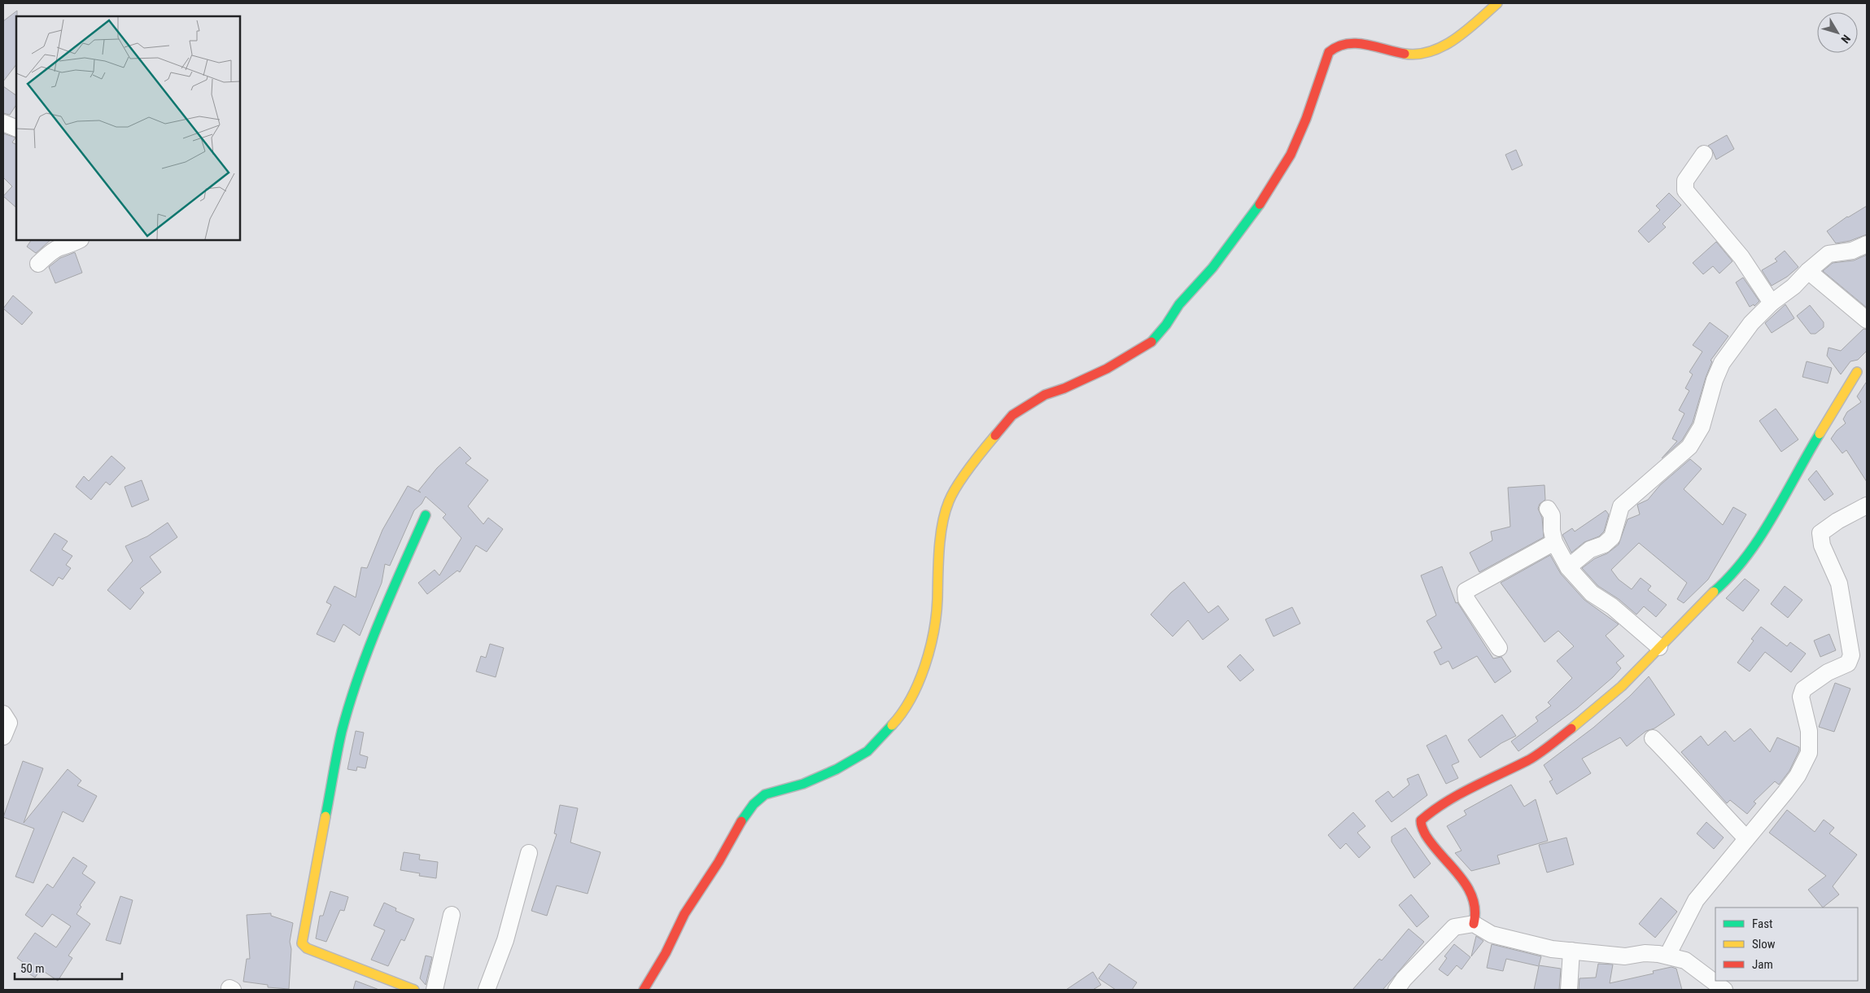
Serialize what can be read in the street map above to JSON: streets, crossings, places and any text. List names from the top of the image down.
{
  "legend": ["Fast", "Slow", "Jam"],
  "scale_bar": "50 m",
  "north": "bottom right"
}
